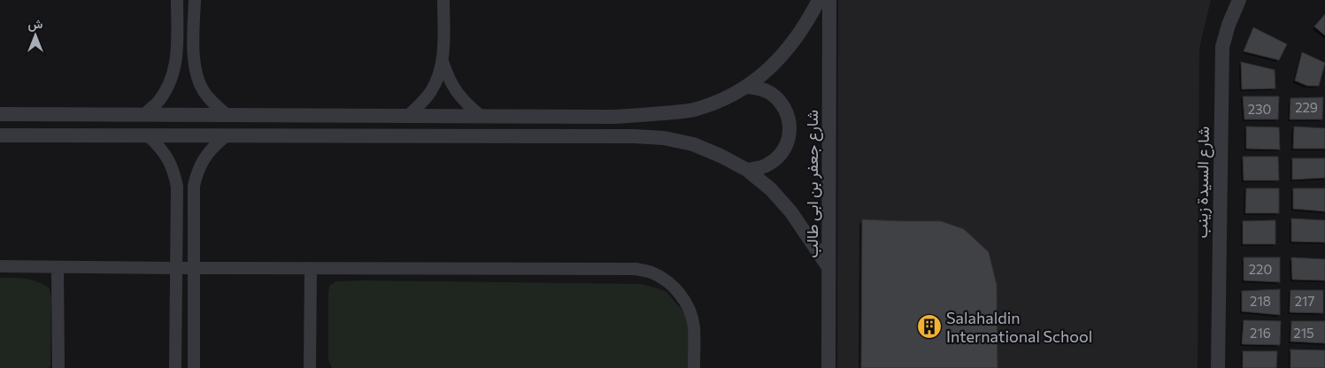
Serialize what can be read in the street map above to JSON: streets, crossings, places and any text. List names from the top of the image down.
{
  "streets": {
    "street": ["شارع السيدة زينب", "شارع جعفر بن ابى طالب"]
  },
  "places": {
    "building": ["Salahaldin International School"]
  },
  "house_numbers": [
    "229",
    "230",
    "220",
    "218",
    "217",
    "216",
    "215"
  ],
  "north": "top"
}
